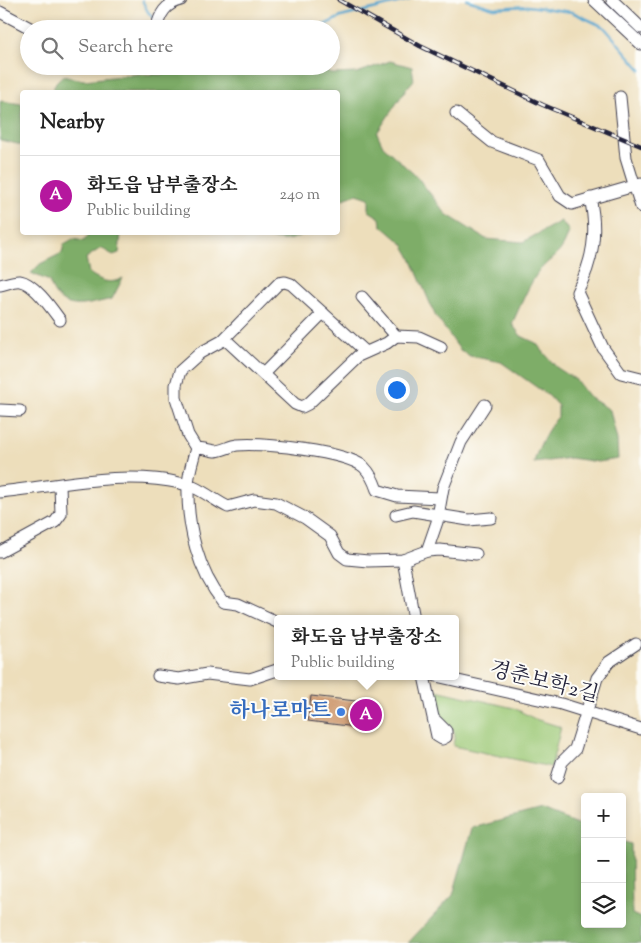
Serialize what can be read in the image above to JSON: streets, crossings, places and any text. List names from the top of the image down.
{
  "streets": {
    "street": ["경춘보학2길"]
  },
  "places": ["하나로마트"],
  "page": {
    "search": "Search here",
    "heading": "Nearby",
    "list": [
      {
        "mark": "A",
        "name": "화도읍 남부출장소",
        "note": "Public building",
        "value": "240 m"
      }
    ],
    "popup": ["화도읍 남부출장소", "Public building"],
    "pins": "A",
    "map_buttons": ["+", "−"]
  }
}
